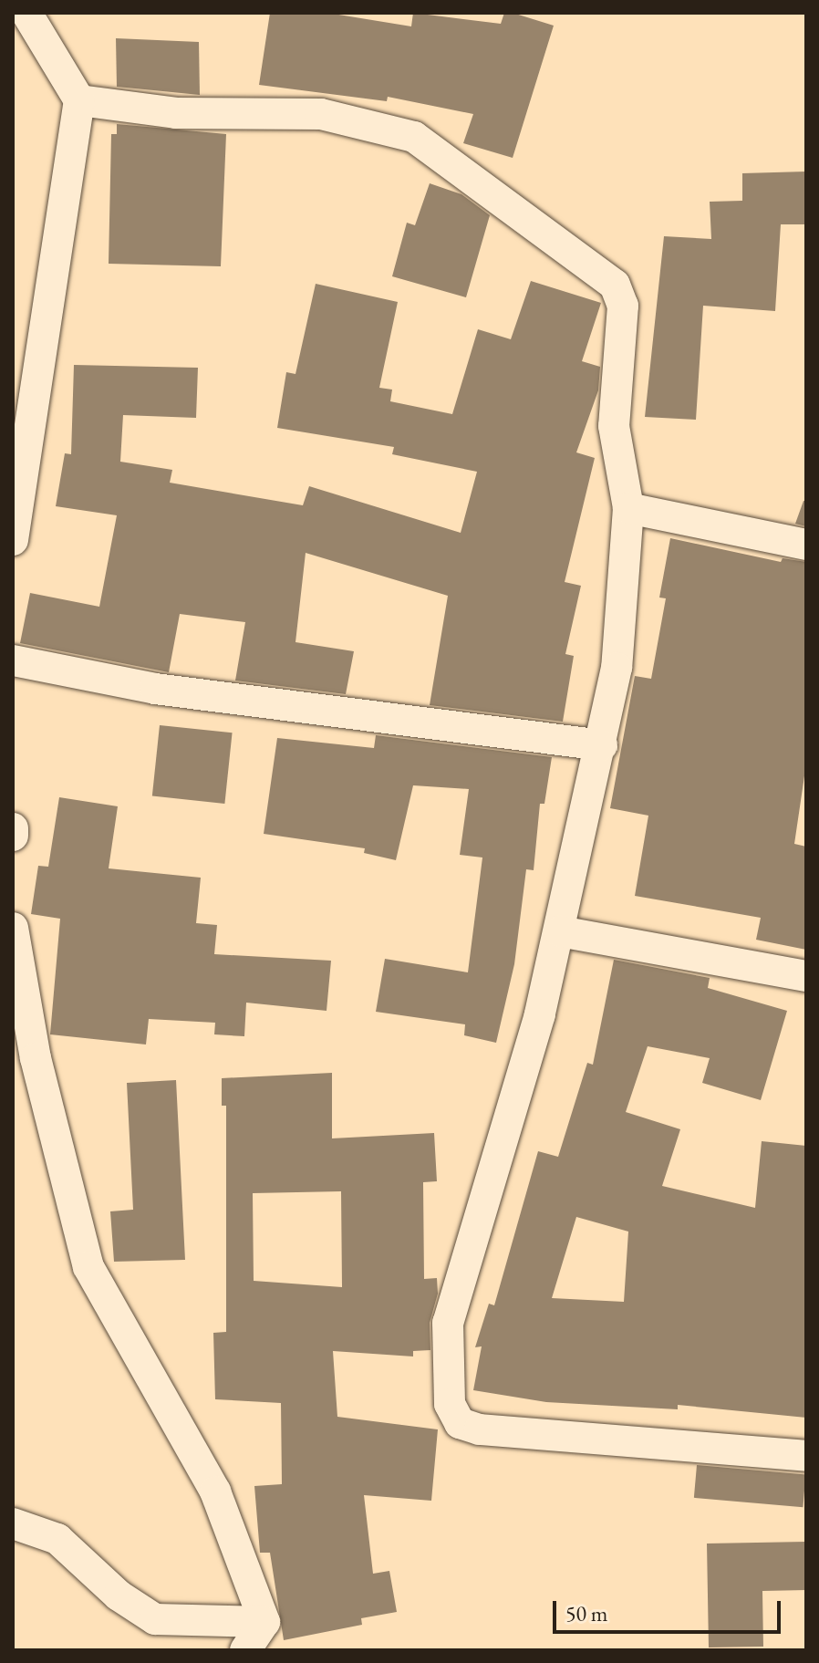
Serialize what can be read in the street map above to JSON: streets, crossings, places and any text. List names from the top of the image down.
{
  "scale_bar": "50 m"
}
